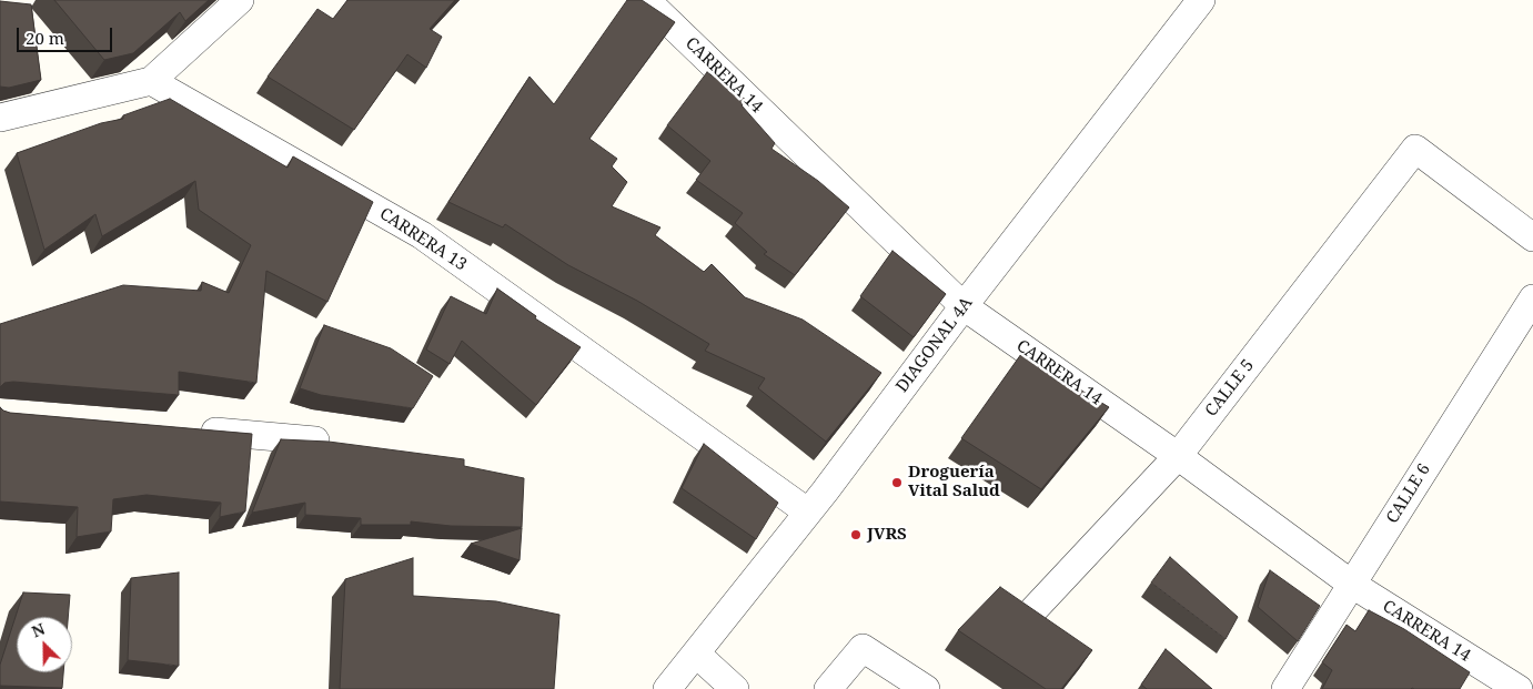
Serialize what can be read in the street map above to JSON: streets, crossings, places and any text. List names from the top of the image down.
{
  "streets": {
    "street": [
      "CARRERA 14",
      "CARRERA 13",
      "DIAGONAL 4A",
      "CALLE 5",
      "CALLE 6"
    ]
  },
  "crossings": [
    ["CARRERA 14", "DIAGONAL 4A"],
    ["CARRERA 14", "CALLE 5"],
    ["CARRERA 14", "CALLE 6"],
    ["CARRERA 13", "DIAGONAL 4A"]
  ],
  "places": ["Droguería Vital Salud", "JVRS"],
  "scale_bar": "20 m",
  "north": "top left"
}
